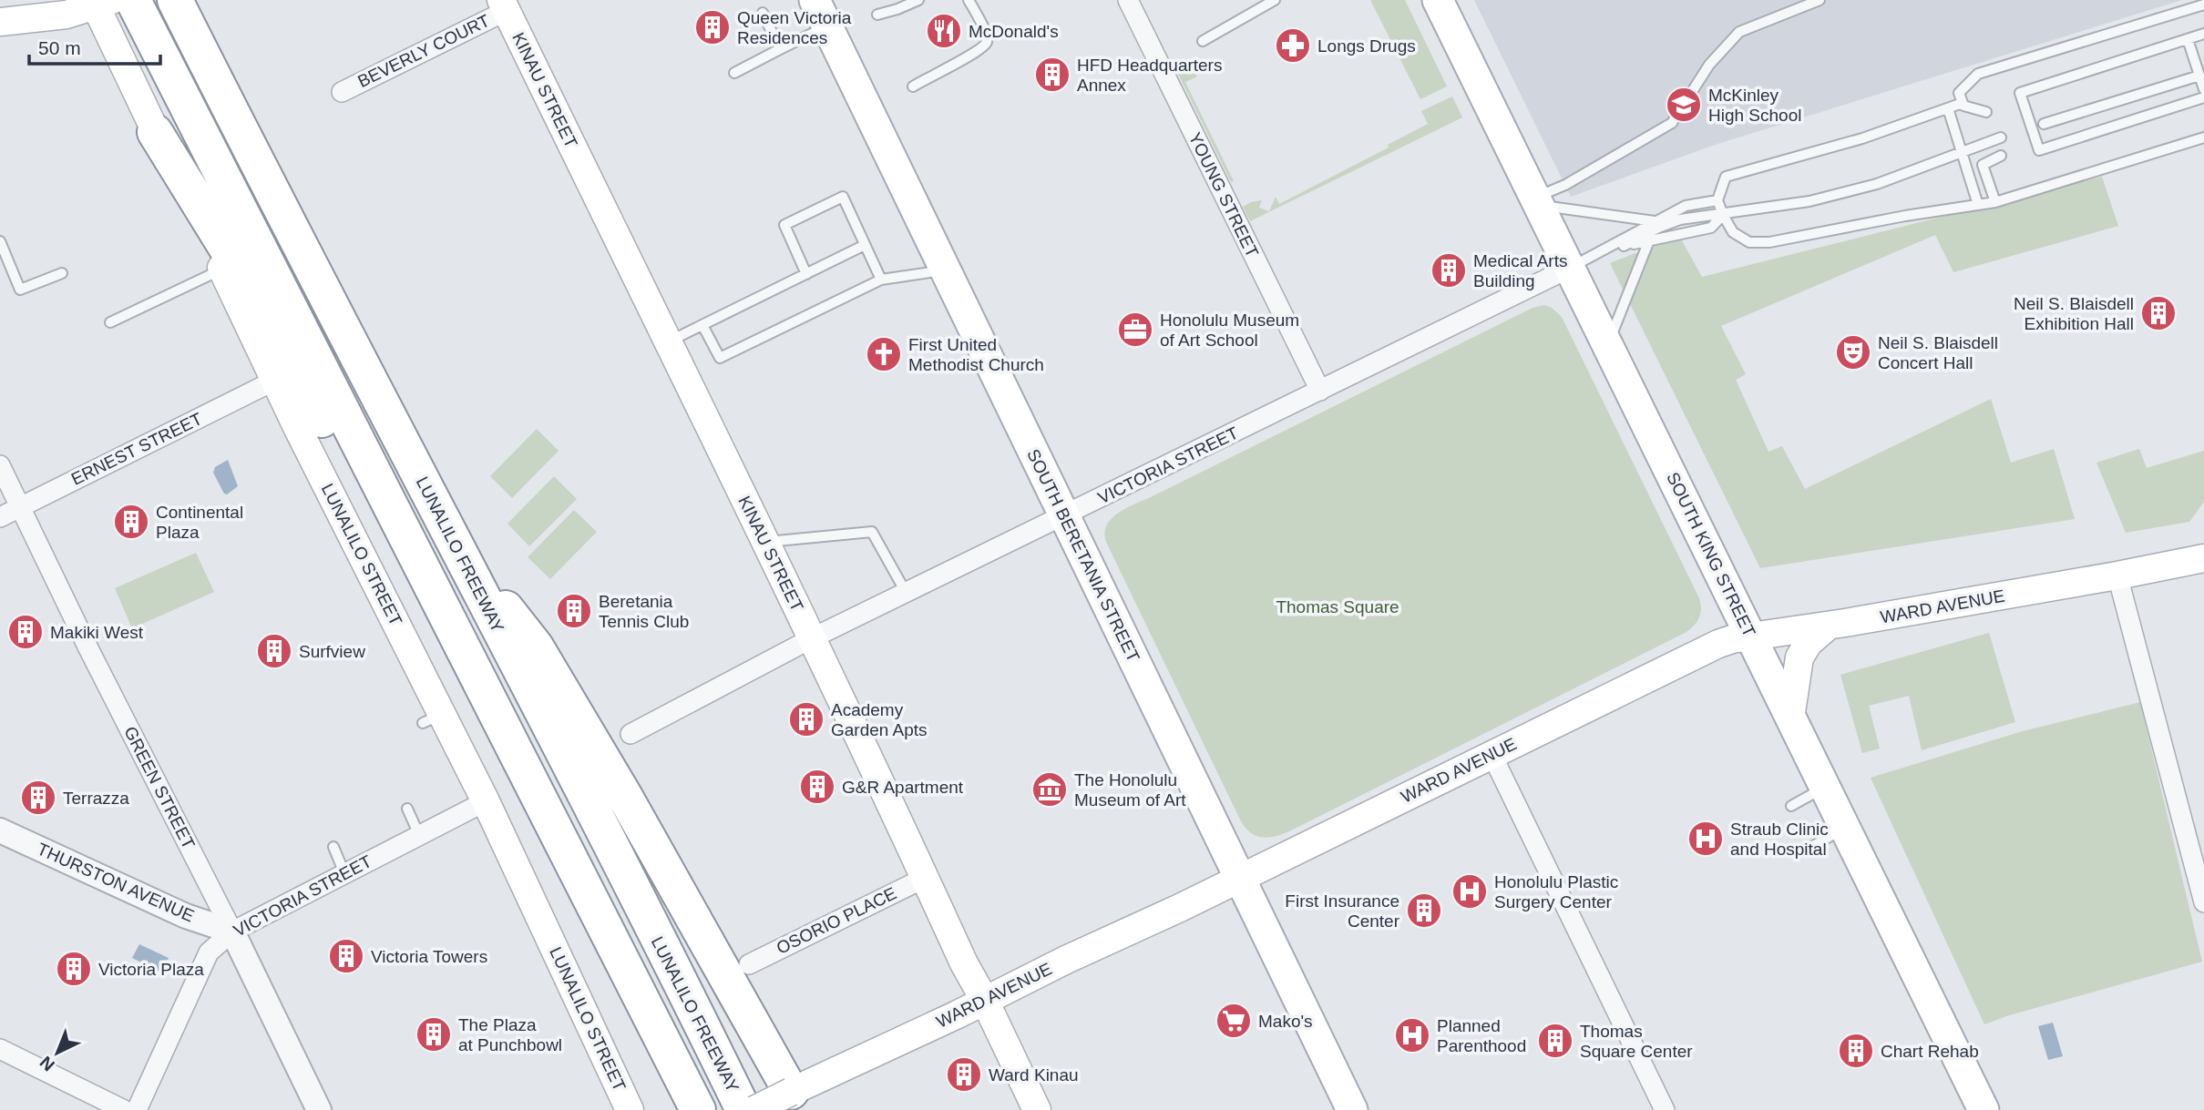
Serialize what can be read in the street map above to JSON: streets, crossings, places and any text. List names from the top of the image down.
{
  "streets": {
    "highway": ["LUNALILO FREEWAY"],
    "main road": [
      "KINAU STREET",
      "LUNALILO STREET",
      "SOUTH KING STREET",
      "SOUTH BERETANIA STREET",
      "WARD AVENUE"
    ],
    "street": [
      "BEVERLY COURT",
      "YOUNG STREET",
      "ERNEST STREET",
      "VICTORIA STREET",
      "GREEN STREET",
      "THURSTON AVENUE",
      "OSORIO PLACE"
    ]
  },
  "crossings": [
    ["BEVERLY COURT", "KINAU STREET"],
    ["KINAU STREET", "VICTORIA STREET"],
    ["KINAU STREET", "WARD AVENUE"],
    ["KINAU STREET", "OSORIO PLACE"],
    ["YOUNG STREET", "VICTORIA STREET"],
    ["ERNEST STREET", "LUNALILO STREET"],
    ["ERNEST STREET", "GREEN STREET"],
    ["VICTORIA STREET", "LUNALILO STREET"],
    ["VICTORIA STREET", "SOUTH KING STREET"],
    ["VICTORIA STREET", "SOUTH BERETANIA STREET"],
    ["VICTORIA STREET", "GREEN STREET"],
    ["VICTORIA STREET", "THURSTON AVENUE"],
    ["SOUTH KING STREET", "WARD AVENUE"],
    ["SOUTH BERETANIA STREET", "WARD AVENUE"],
    ["GREEN STREET", "THURSTON AVENUE"]
  ],
  "parks": ["Thomas Square"],
  "places": {
    "building": [
      "Queen Victoria Residences",
      "HFD Headquarters Annex",
      "Medical Arts Building",
      "Neil S. Blaisdell Exhibition Hall",
      "Continental Plaza",
      "Beretania Tennis Club",
      "Makiki West",
      "Surfview",
      "Academy Garden Apts",
      "G&R Apartment",
      "Terrazza",
      "First Insurance Center",
      "Victoria Towers",
      "Victoria Plaza",
      "The Plaza at Punchbowl",
      "Thomas Square Center",
      "Chart Rehab",
      "Ward Kinau"
    ],
    "restaurant": ["McDonald's"],
    "pharmacy": ["Longs Drugs"],
    "school or university": ["McKinley High School"],
    "office": ["Honolulu Museum of Art School"],
    "theatre": ["Neil S. Blaisdell Concert Hall"],
    "church": ["First United Methodist Church"],
    "museum": ["The Honolulu Museum of Art"],
    "hospital": ["Straub Clinic and Hospital", "Honolulu Plastic Surgery Center", "Planned Parenthood"],
    "supermarket": ["Mako's"]
  },
  "scale_bar": "50 m",
  "north": "bottom left"
}
